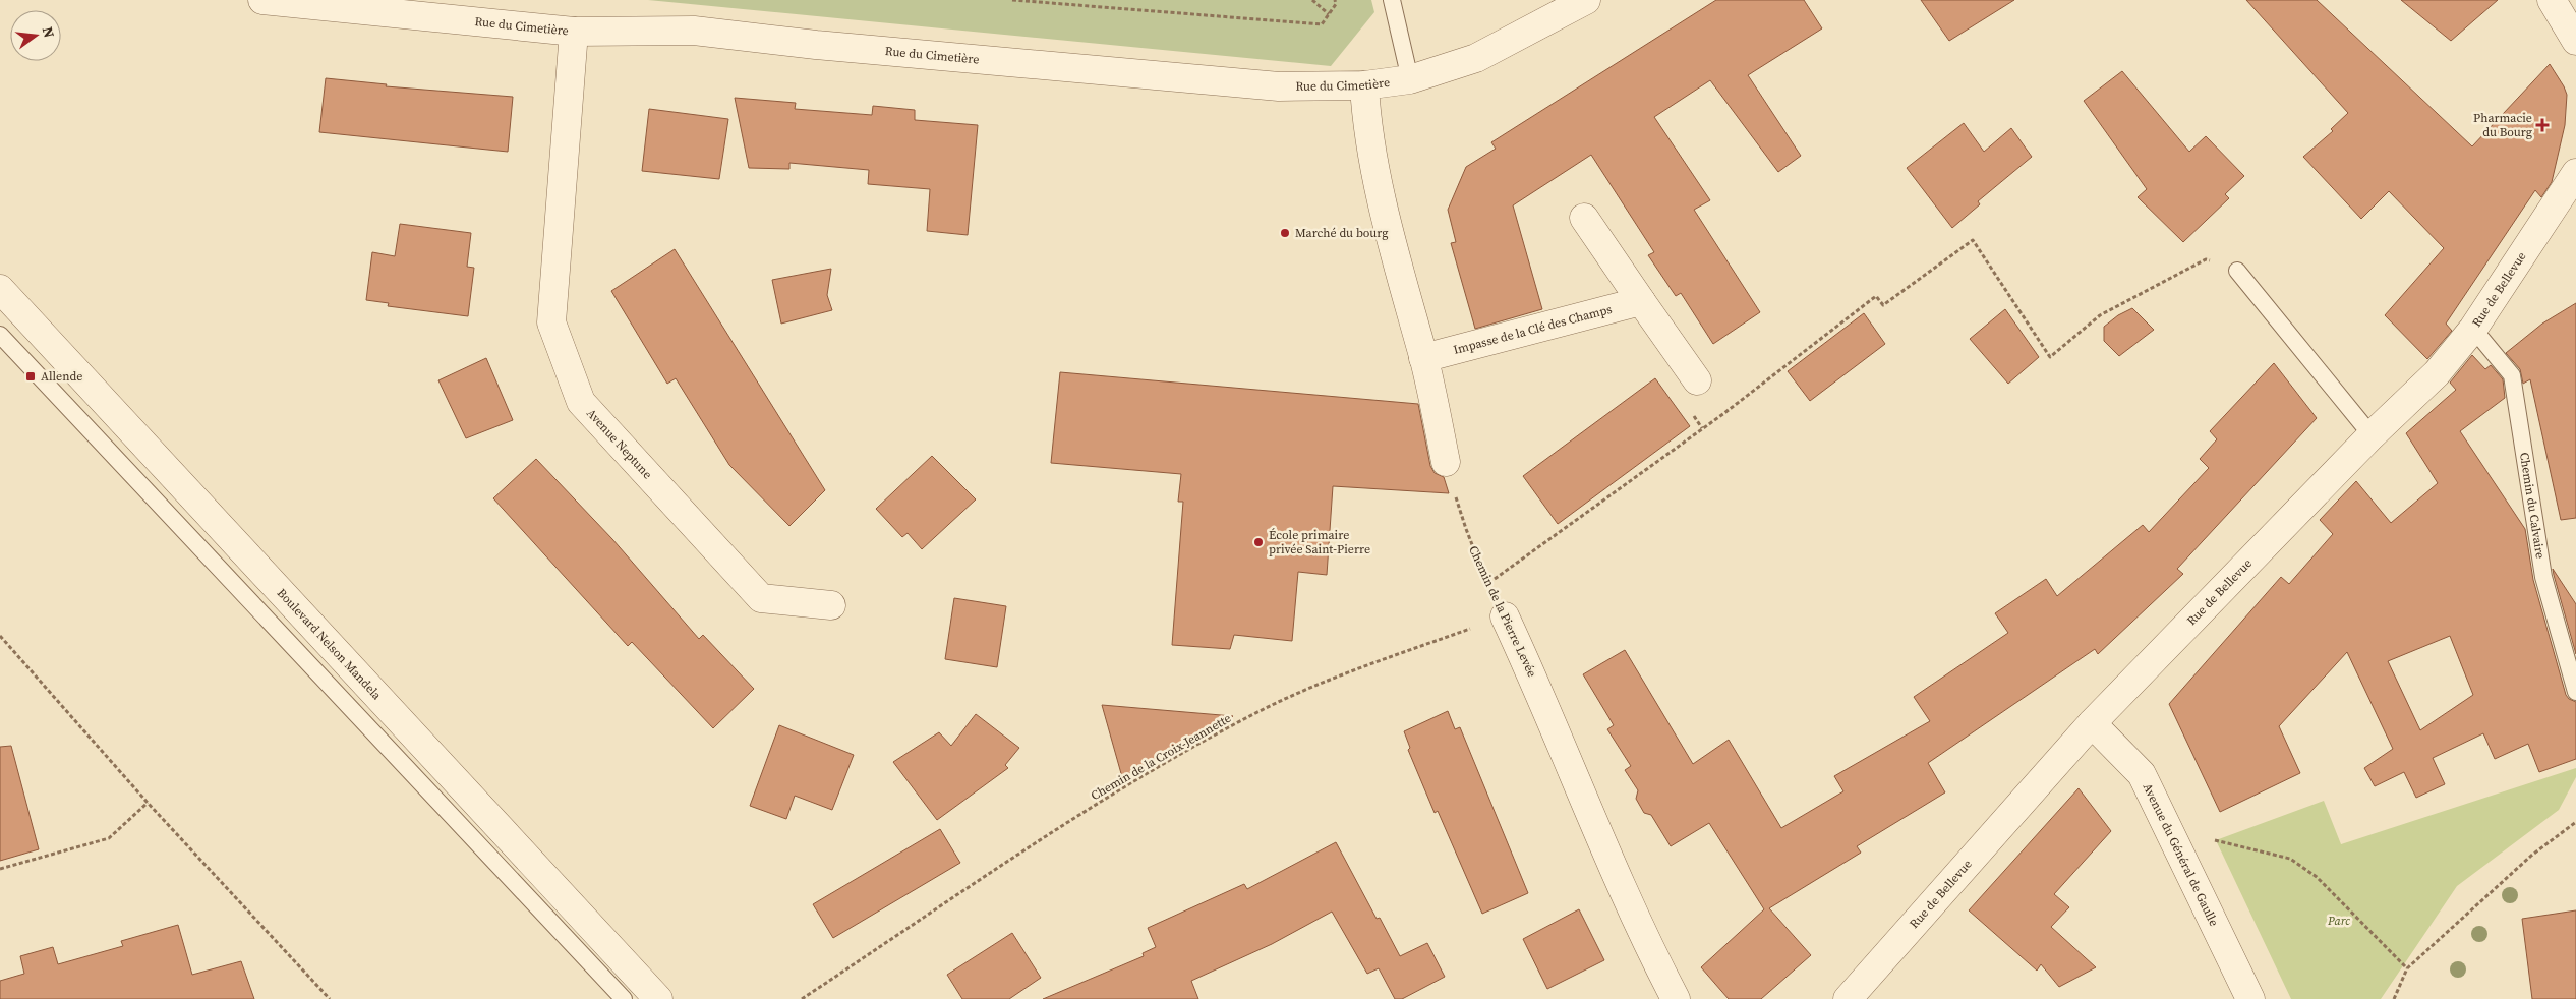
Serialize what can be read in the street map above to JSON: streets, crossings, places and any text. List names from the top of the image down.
{
  "streets": {
    "street": [
      "Rue du Cimetière",
      "Rue de Bellevue",
      "Impasse de la Clé des Champs",
      "Avenue Neptune",
      "Chemin de la Pierre Levée",
      "Boulevard Nelson Mandela",
      "Avenue du Général de Gaulle"
    ],
    "lane": ["Chemin du Calvaire"],
    "path": ["Chemin de la Croix-Jeannette"]
  },
  "crossings": [
    ["Rue du Cimetière", "Avenue Neptune"],
    ["Rue de Bellevue", "Chemin du Calvaire"],
    ["Rue de Bellevue", "Avenue du Général de Gaulle"],
    ["Chemin de la Pierre Levée", "Chemin de la Croix-Jeannette"]
  ],
  "parks": ["Parc"],
  "places": {
    "health": ["Pharmacie du Bourg"],
    "other": ["Marché du bourg", "École primaire privée Saint-Pierre"],
    "transit": ["Allende"]
  },
  "north": "right"
}
